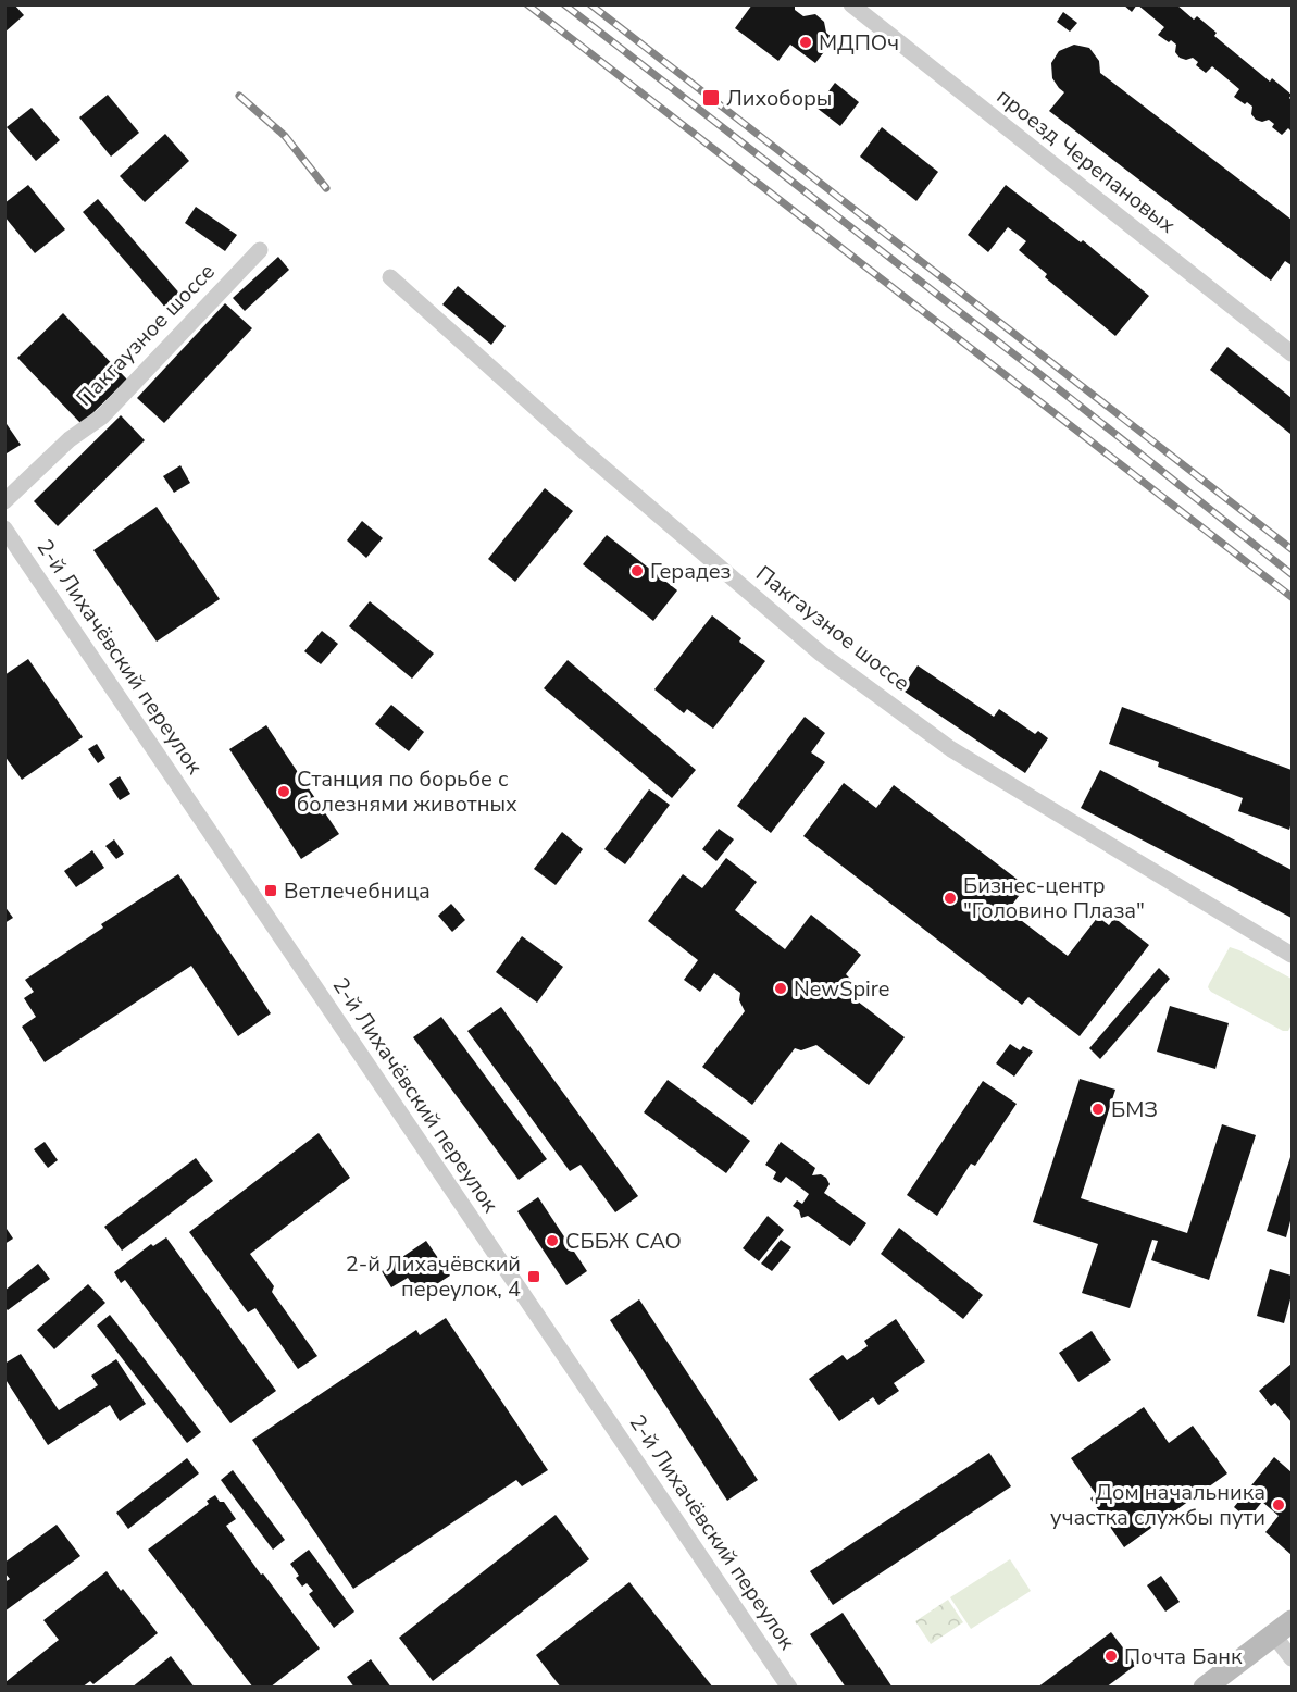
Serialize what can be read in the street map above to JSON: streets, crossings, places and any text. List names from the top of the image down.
{
  "streets": {
    "street": ["проезд Черепановых", "Пакгаузное шоссе", "2-й Лихачёвский переулок"]
  },
  "places": {
    "other": [
      "МДПОч",
      "Герадез",
      "Станция по борьбе с болезнями животных",
      "Бизнес-центр \"Головино Плаза\"",
      "NewSpire",
      "БМЗ",
      "СББЖ САО",
      "Дом начальника участка службы пути",
      "Почта Банк"
    ],
    "transit": ["Лихоборы", "Ветлечебница", "2-й Лихачёвский переулок, 4"]
  }
}
